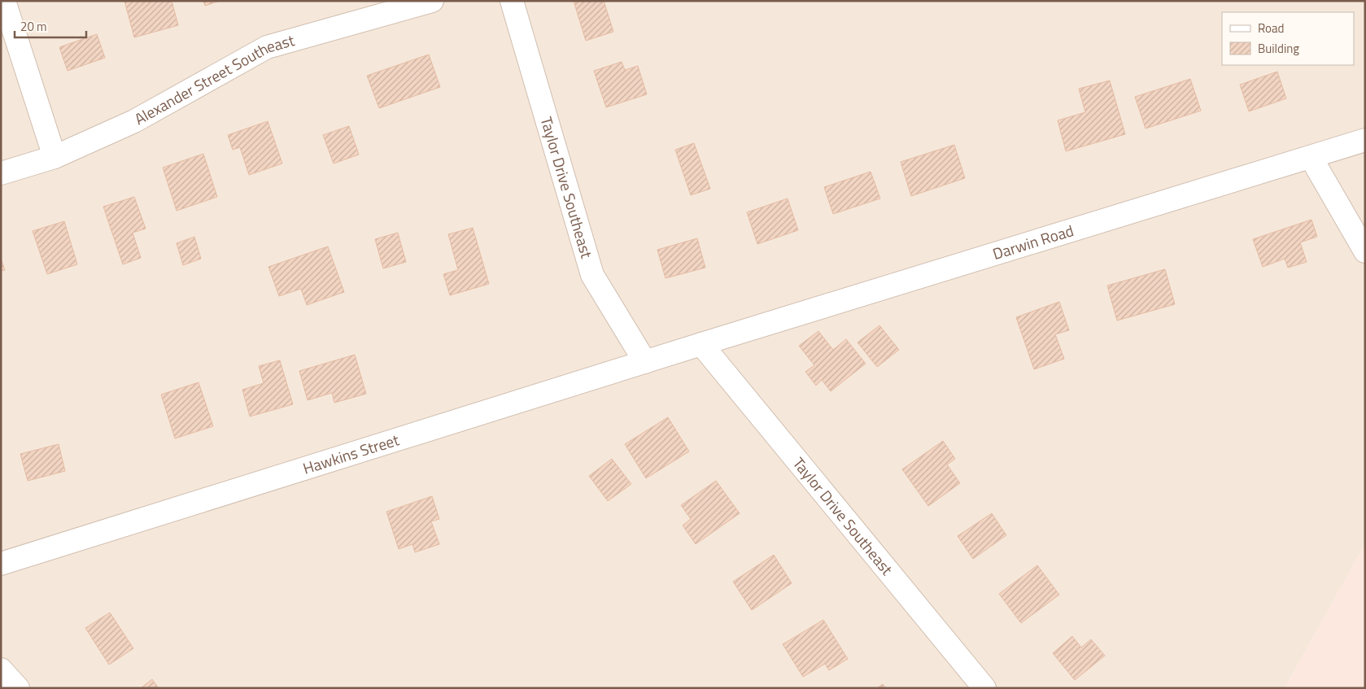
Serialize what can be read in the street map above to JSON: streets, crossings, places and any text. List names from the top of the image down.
{
  "streets": {
    "street": [
      "Alexander Street Southeast",
      "Taylor Drive Southeast",
      "Darwin Road",
      "Hawkins Street"
    ]
  },
  "crossings": [
    ["Taylor Drive Southeast", "Darwin Road"],
    ["Taylor Drive Southeast", "Hawkins Street"],
    ["Darwin Road", "Hawkins Street"]
  ],
  "legend": ["Road", "Building"],
  "scale_bar": "20 m"
}
